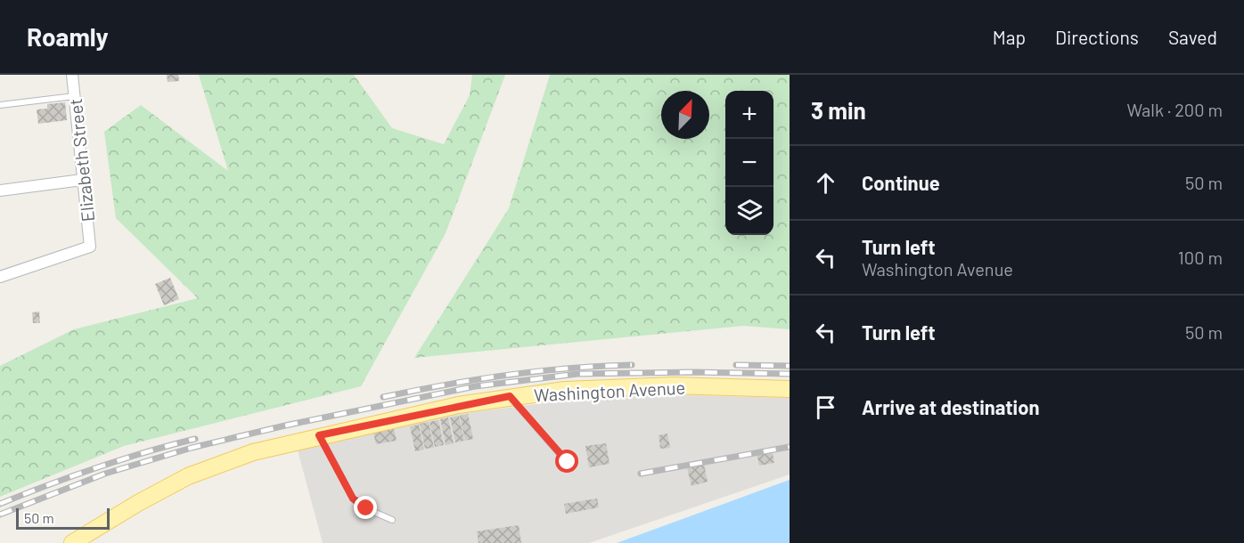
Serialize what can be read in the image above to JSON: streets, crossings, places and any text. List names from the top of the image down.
{
  "streets": {
    "main road": ["Washington Avenue"],
    "street": ["Elizabeth Street"]
  },
  "scale_bar": "50 m",
  "north": "top right",
  "page": {
    "header": "Roamly",
    "nav": ["Map", "Directions", "Saved"],
    "heading": ["3 min", "Walk · 200 m"],
    "map_buttons": ["+", "−"],
    "list": [
      ["Continue", "50 m"],
      ["Turn left", "Washington Avenue", "100 m"],
      ["Turn left", "50 m"],
      "Arrive at destination"
    ],
    "scale": "50 m"
  }
}
